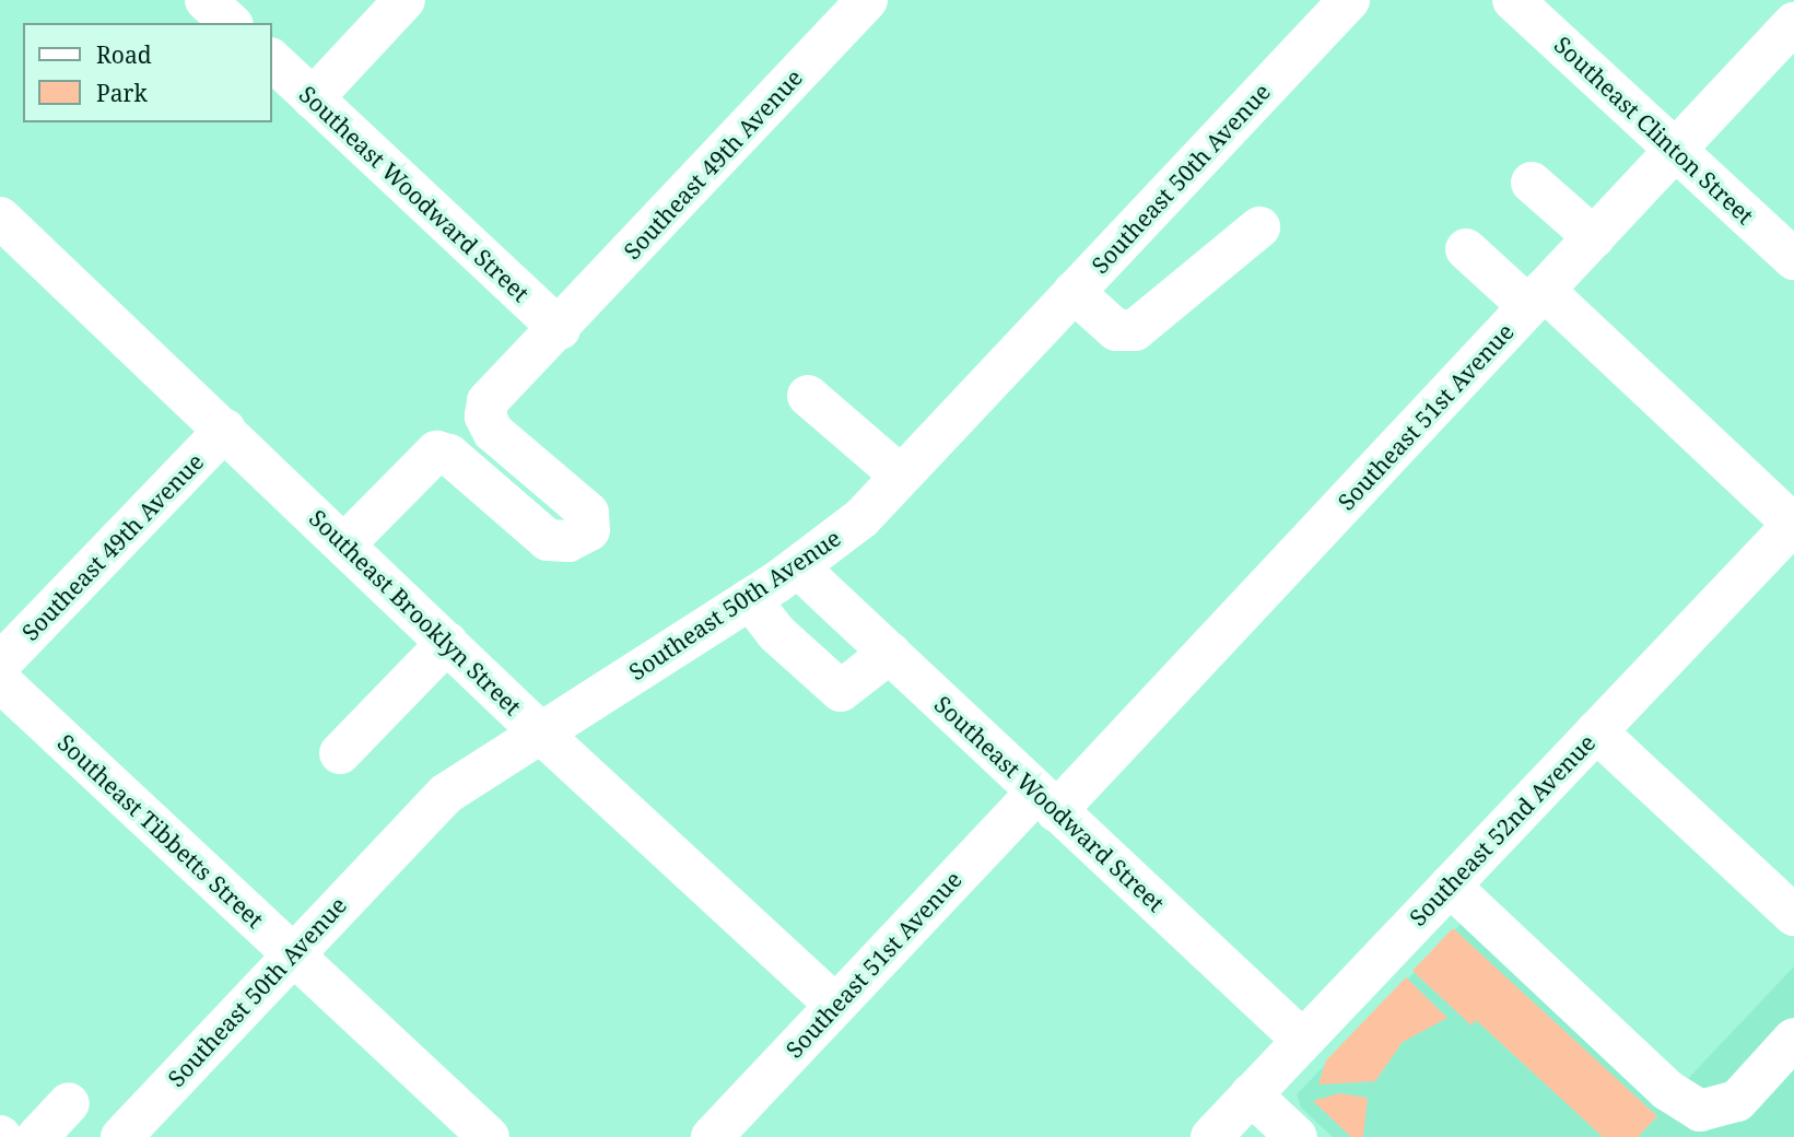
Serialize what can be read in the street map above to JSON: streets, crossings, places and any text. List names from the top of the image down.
{
  "streets": {
    "street": [
      "Southeast Clinton Street",
      "Southeast 49th Avenue",
      "Southeast 50th Avenue",
      "Southeast Woodward Street",
      "Southeast 51st Avenue",
      "Southeast Brooklyn Street",
      "Southeast 52nd Avenue",
      "Southeast Tibbetts Street"
    ]
  },
  "crossings": [
    ["Southeast Clinton Street", "Southeast 51st Avenue"],
    ["Southeast 49th Avenue", "Southeast Woodward Street"],
    ["Southeast 49th Avenue", "Southeast Brooklyn Street"],
    ["Southeast 50th Avenue", "Southeast Woodward Street"],
    ["Southeast 50th Avenue", "Southeast Brooklyn Street"],
    ["Southeast 50th Avenue", "Southeast Tibbetts Street"],
    ["Southeast Woodward Street", "Southeast 51st Avenue"],
    ["Southeast Woodward Street", "Southeast 52nd Avenue"],
    ["Southeast 51st Avenue", "Southeast Brooklyn Street"]
  ],
  "legend": ["Road", "Park"]
}
